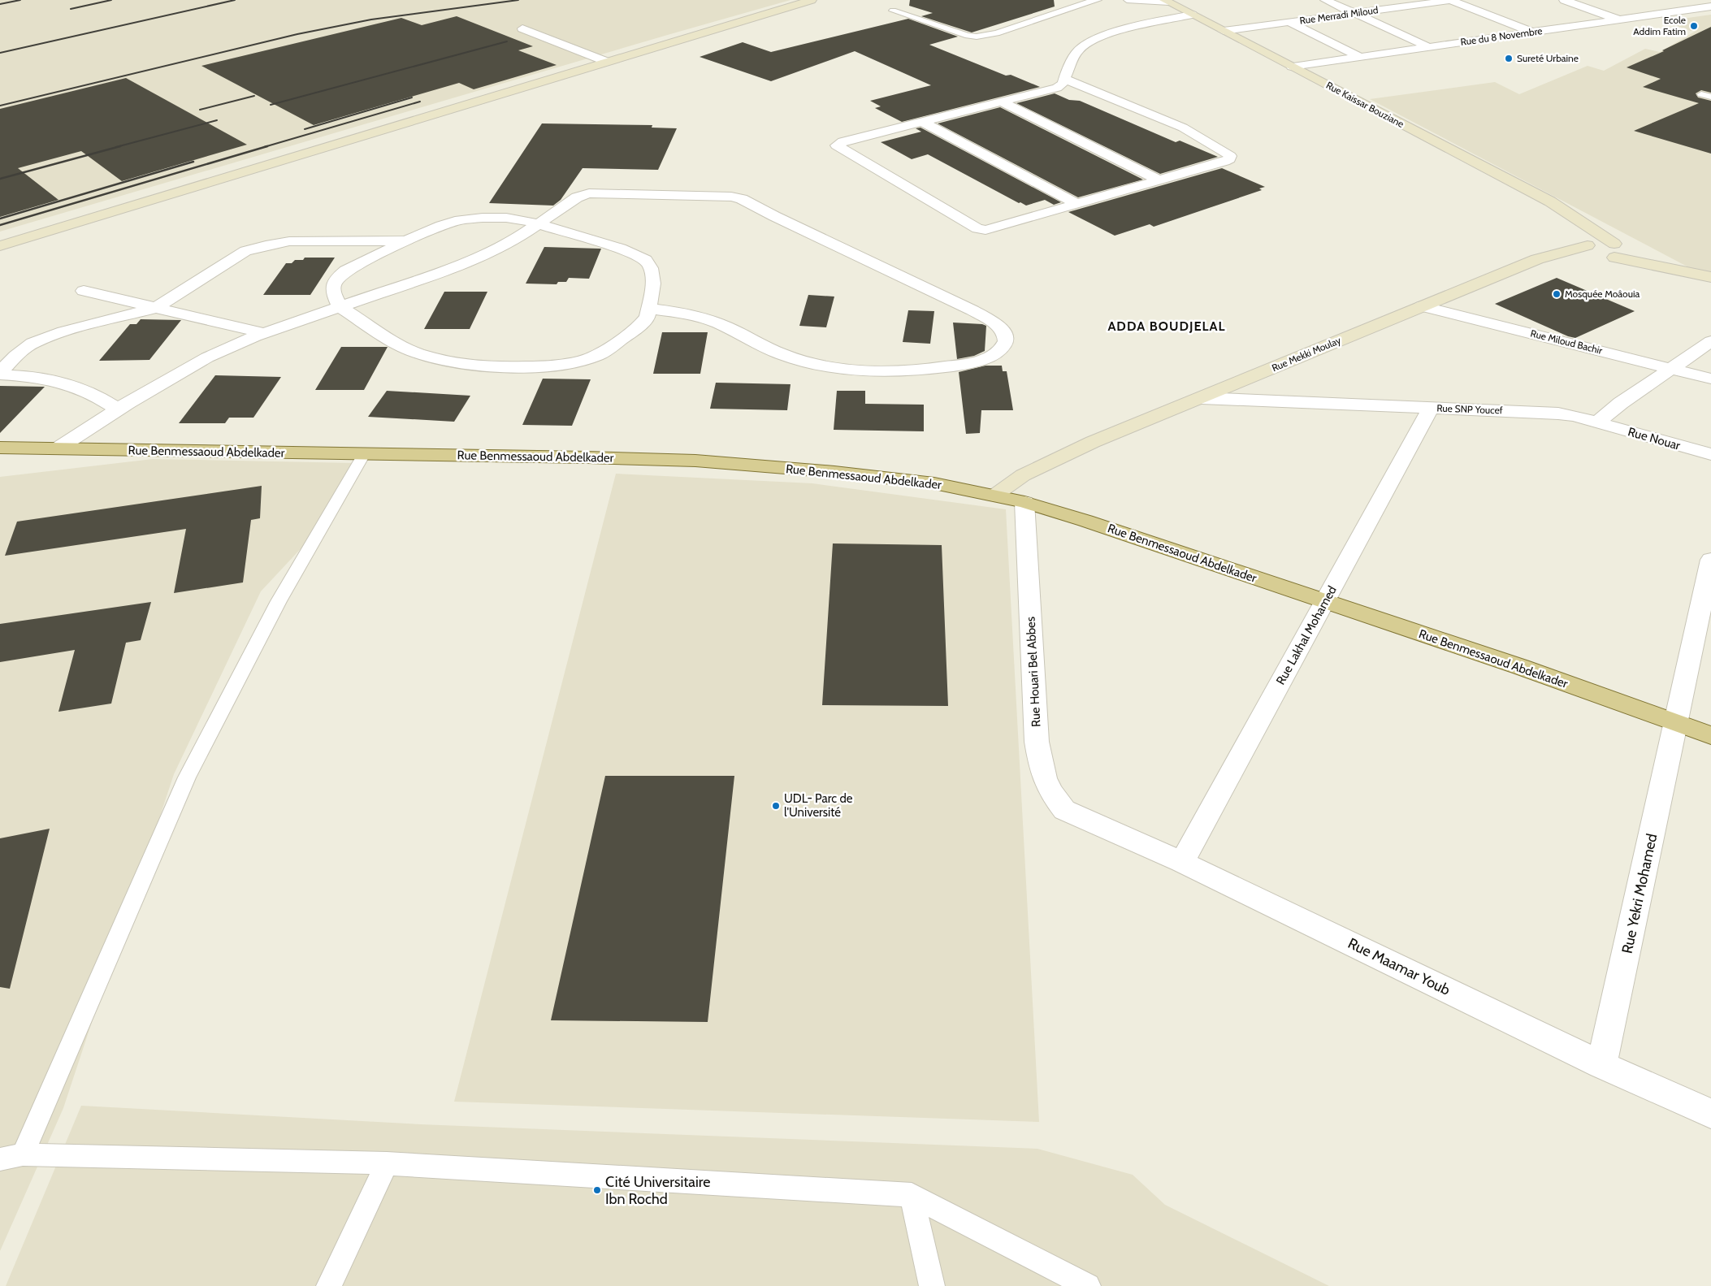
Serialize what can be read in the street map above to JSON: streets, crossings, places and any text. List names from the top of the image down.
{
  "streets": {
    "main road": ["Rue Benmessaoud Abdelkader"],
    "street": [
      "Rue Merradi Miloud",
      "Rue du 8 Novembre",
      "Rue Kaissar Bouziane",
      "Rue Miloud Bachir",
      "Rue Mekki Moulay",
      "Rue SNP Youcef",
      "Rue Nouar",
      "Rue Lakhal Mohamed",
      "Rue Houari Bel Abbes",
      "Rue Yekri Mohamed",
      "Rue Maamar Youb"
    ]
  },
  "crossings": [
    ["Rue Merradi Miloud", "Rue Kaissar Bouziane"],
    ["Rue du 8 Novembre", "Rue Kaissar Bouziane"],
    ["Rue Kaissar Bouziane", "Rue Mekki Moulay"],
    ["Rue Miloud Bachir", "Rue Mekki Moulay"],
    ["Rue Mekki Moulay", "Rue SNP Youcef"],
    ["Rue Mekki Moulay", "Rue Benmessaoud Abdelkader"],
    ["Rue SNP Youcef", "Rue Nouar"],
    ["Rue SNP Youcef", "Rue Lakhal Mohamed"],
    ["Rue Benmessaoud Abdelkader", "Rue Lakhal Mohamed"],
    ["Rue Benmessaoud Abdelkader", "Rue Houari Bel Abbes"],
    ["Rue Benmessaoud Abdelkader", "Rue Yekri Mohamed"],
    ["Rue Lakhal Mohamed", "Rue Maamar Youb"],
    ["Rue Houari Bel Abbes", "Rue Maamar Youb"],
    ["Rue Yekri Mohamed", "Rue Maamar Youb"]
  ],
  "districts": ["ADDA BOUDJELAL"],
  "places": [
    "Ecole Addim Fatim",
    "Sureté Urbaine",
    "Mosquée Moâouia",
    "UDL- Parc de l'Université",
    "Cité Universitaire Ibn Rochd"
  ]
}
